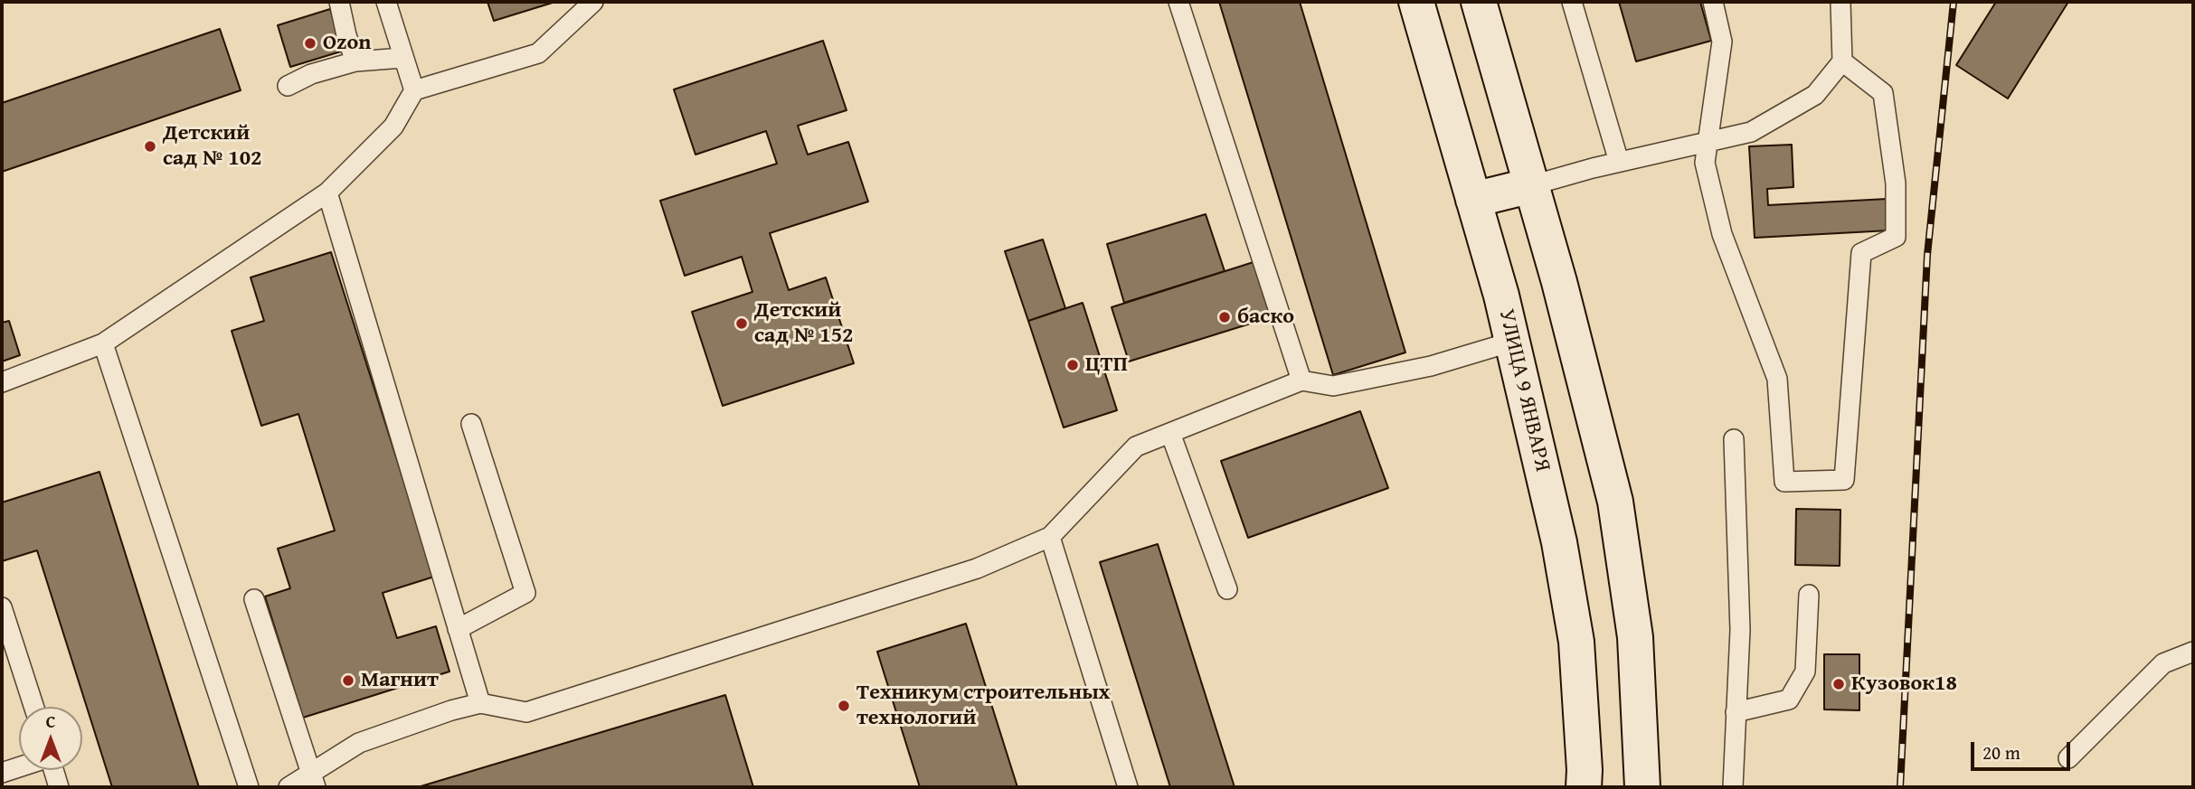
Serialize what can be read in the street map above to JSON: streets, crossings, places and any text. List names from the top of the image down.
{
  "streets": {
    "main road": ["УЛИЦА 9 ЯНВАРЯ"]
  },
  "places": [
    "Ozon",
    "Детский сад № 102",
    "баско",
    "Детский сад № 152",
    "ЦТП",
    "Магнит",
    "Кузовок18",
    "Техникум строительных технологий"
  ],
  "scale_bar": "20 m",
  "north": "top"
}
